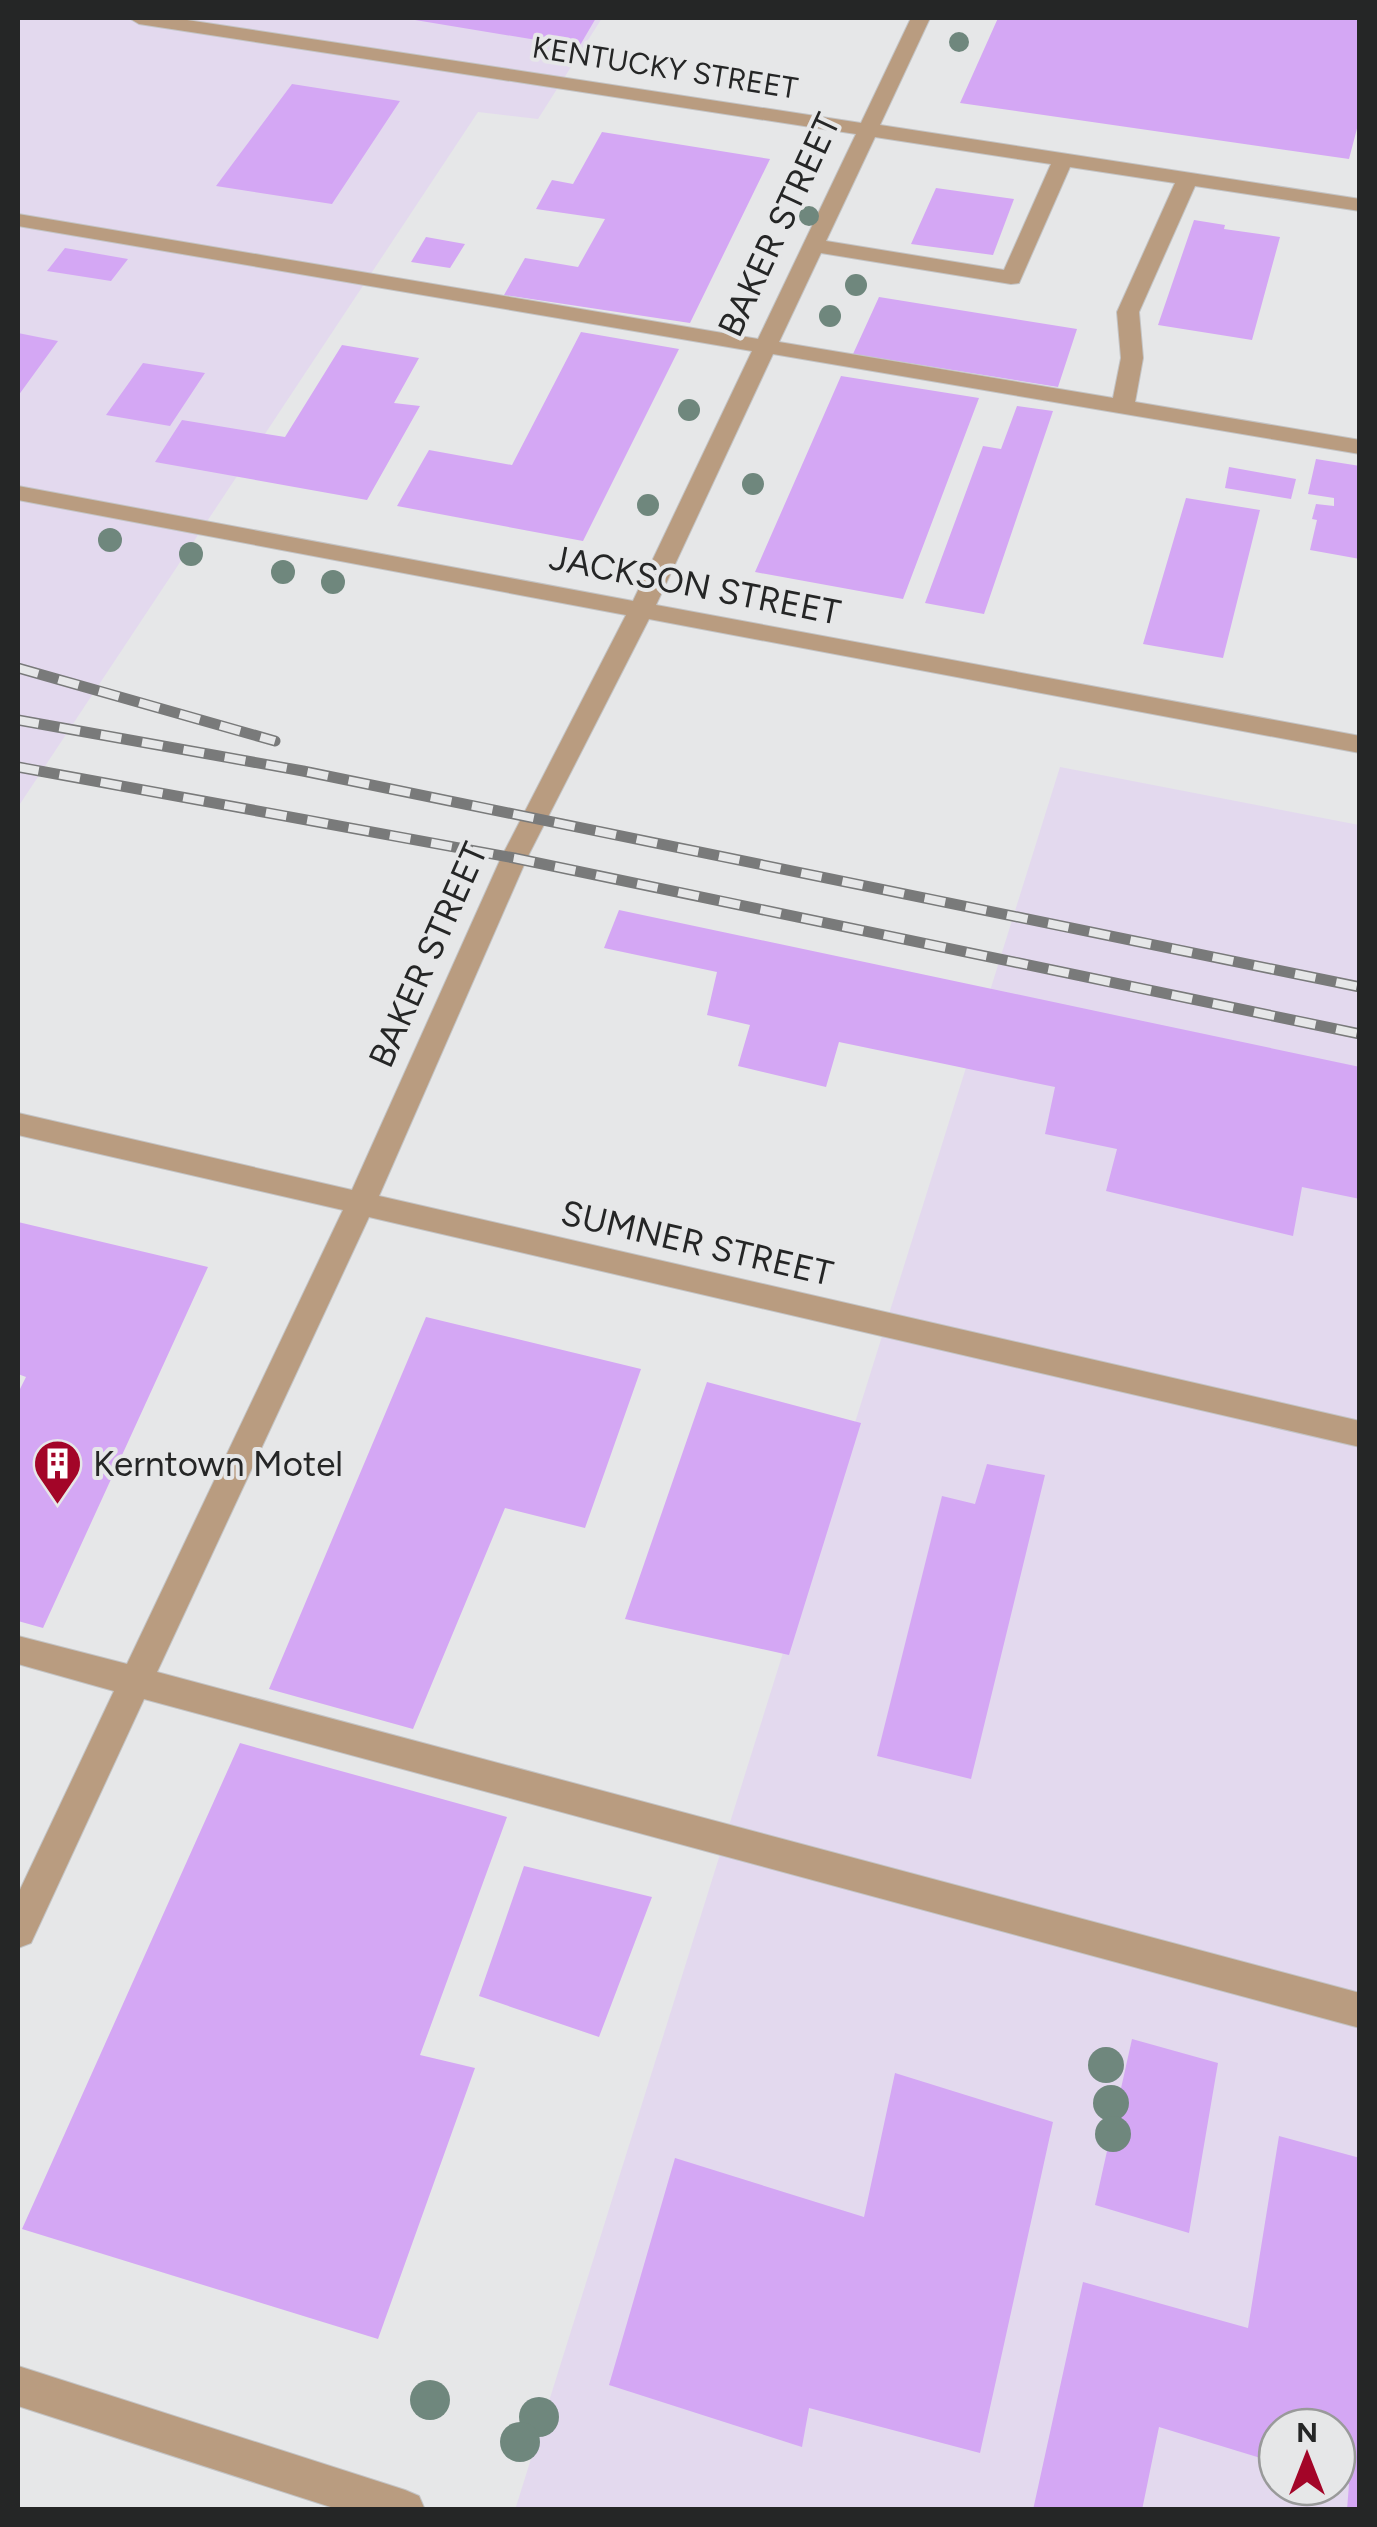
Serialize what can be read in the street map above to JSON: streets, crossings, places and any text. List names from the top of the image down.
{
  "streets": {
    "street": [
      "KENTUCKY STREET",
      "BAKER STREET",
      "JACKSON STREET",
      "SUMNER STREET"
    ]
  },
  "crossings": [
    ["KENTUCKY STREET", "BAKER STREET"],
    ["BAKER STREET", "JACKSON STREET"],
    ["BAKER STREET", "SUMNER STREET"]
  ],
  "places": {
    "building": ["Kerntown Motel"]
  },
  "north": "top"
}
